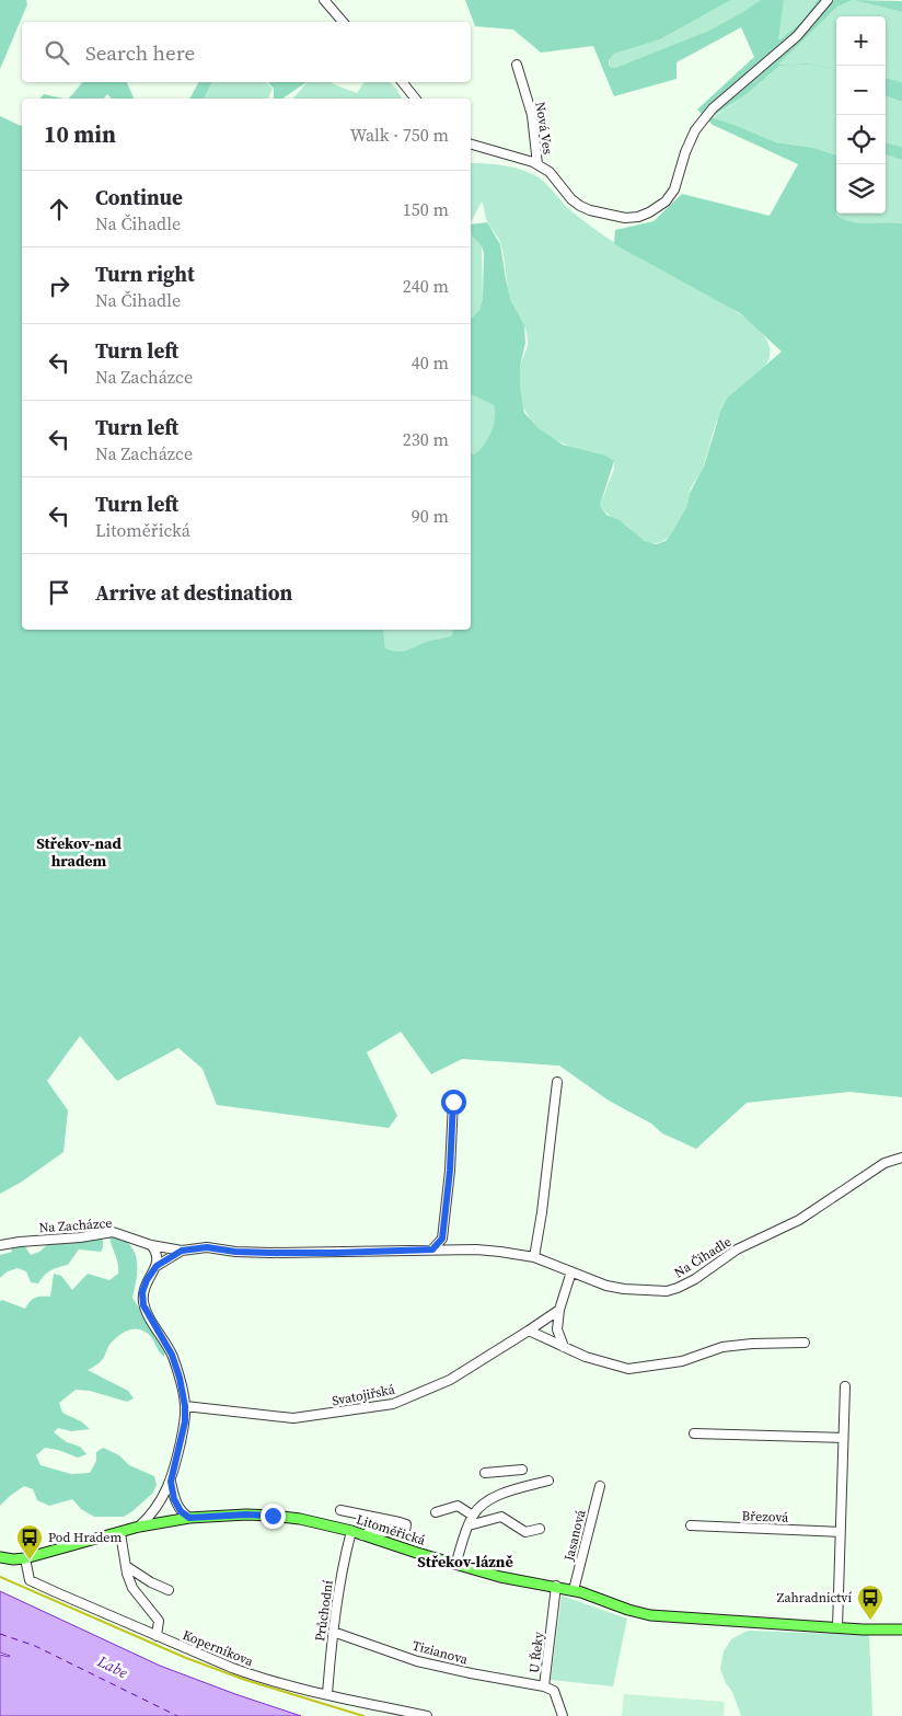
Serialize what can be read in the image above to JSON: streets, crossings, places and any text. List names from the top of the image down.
{
  "streets": {
    "main road": ["Litoměřická"],
    "street": [
      "Nová Ves",
      "Na Zacházce",
      "Na Čihadle",
      "Svatojiřská",
      "Březová",
      "Jasanová",
      "Průchodní",
      "Koperníkova",
      "Tizianova",
      "U Řeky"
    ]
  },
  "crossings": [
    ["Na Zacházce", "Na Čihadle"],
    ["Litoměřická", "Jasanová"],
    ["Litoměřická", "Průchodní"],
    ["Litoměřická", "Koperníkova"],
    ["Litoměřická", "U Řeky"],
    ["Průchodní", "Koperníkova"],
    ["Průchodní", "Tizianova"],
    ["Tizianova", "U Řeky"]
  ],
  "districts": ["Střekov-nad hradem", "Střekov-lázně"],
  "water": ["Labe"],
  "places": {
    "bus stop": ["Pod Hradem", "Zahradnictví"]
  },
  "page": {
    "map_buttons": ["+", "−"],
    "search": "Search here",
    "heading": ["10 min", "Walk · 750 m"],
    "list": [
      ["Continue", "Na Čihadle", "150 m"],
      ["Turn right", "Na Čihadle", "240 m"],
      ["Turn left", "Na Zacházce", "40 m"],
      ["Turn left", "Na Zacházce", "230 m"],
      ["Turn left", "Litoměřická", "90 m"],
      "Arrive at destination"
    ]
  }
}
